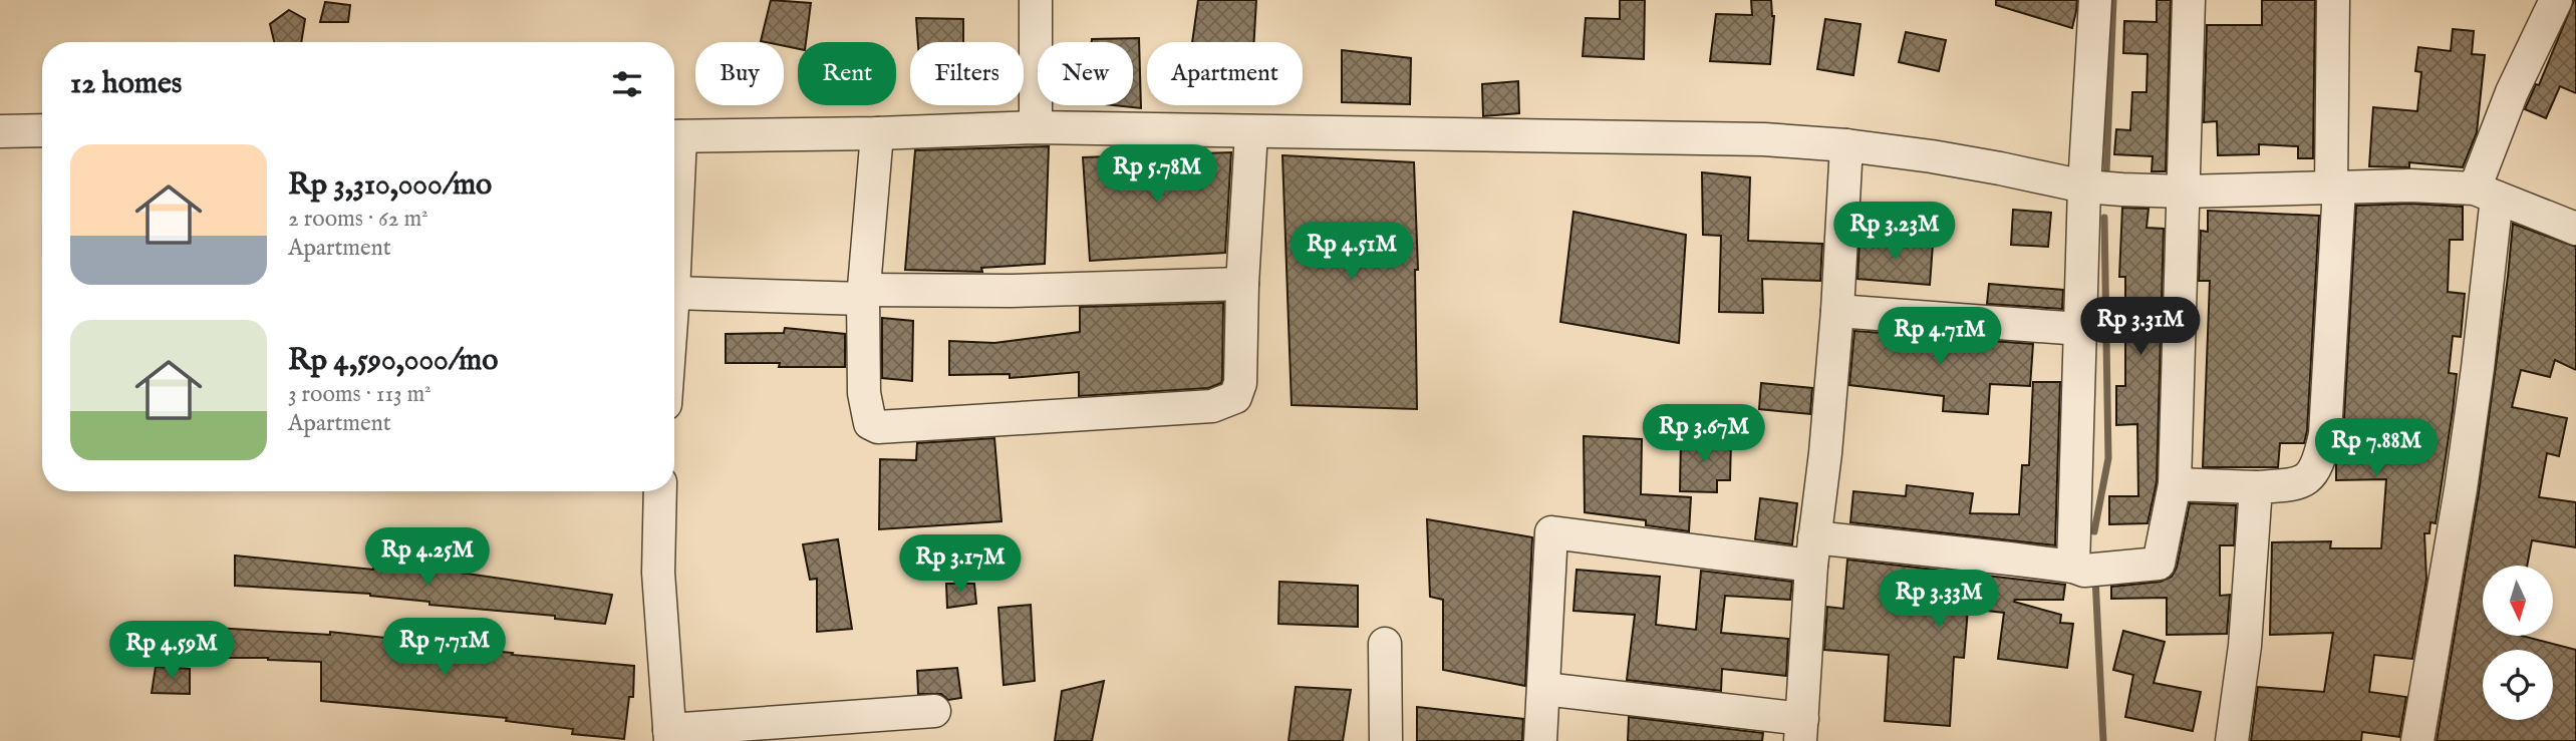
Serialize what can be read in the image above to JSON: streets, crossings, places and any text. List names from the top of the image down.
{
  "north": "bottom",
  "page": {
    "chip": [
      "Buy",
      "Rent",
      "Filters",
      "New",
      "Apartment"
    ],
    "heading": "12 homes",
    "list": [
      {
        "name": "Rp 3,310,000/mo",
        "note": "2 rooms · 62 m² · Apartment"
      },
      {
        "name": "Rp 4,590,000/mo",
        "note": "3 rooms · 113 m² · Apartment"
      }
    ],
    "price": [
      "Rp 5.78M",
      "Rp 3.23M",
      "Rp 4.51M",
      "Rp 3.31M",
      "Rp 4.71M",
      "Rp 3.67M",
      "Rp 7.88M",
      "Rp 4.25M",
      "Rp 3.17M",
      "Rp 3.33M",
      "Rp 7.71M",
      "Rp 4.59M"
    ]
  }
}
